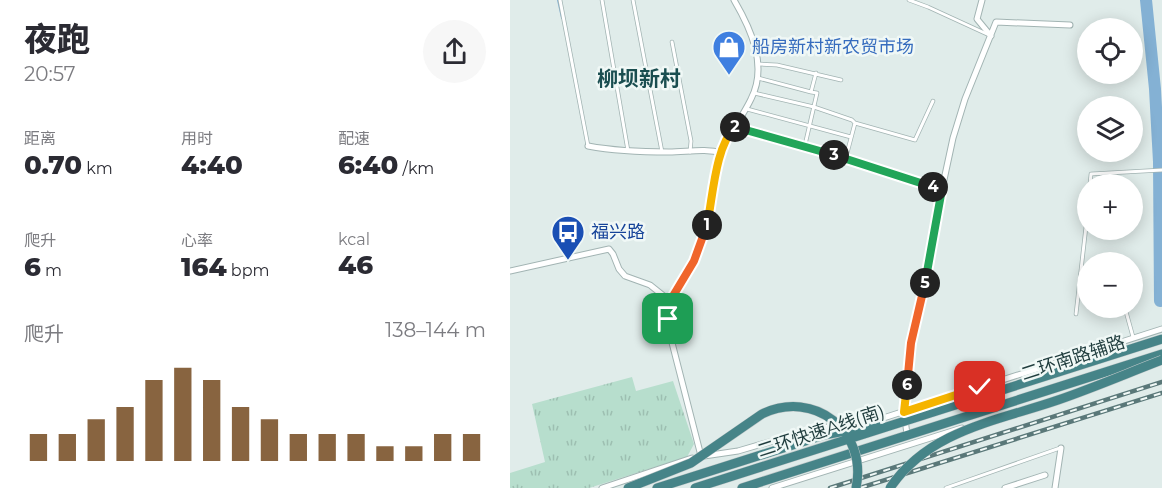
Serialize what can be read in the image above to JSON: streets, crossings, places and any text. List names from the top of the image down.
{
  "streets": {
    "highway": ["二环快速A线(南)"],
    "street": ["二环南路辅路"]
  },
  "districts": ["柳坝新村"],
  "places": {
    "shop": ["船房新村新农贸市场"],
    "bus stop": ["福兴路"]
  },
  "page": {
    "heading": ["夜跑", "20:57"],
    "map_buttons": ["+", "−"],
    "stats": [
      ["距离", "0.70 km"],
      ["用时", "4:40"],
      ["配速", "6:40 /km"],
      ["爬升", "6 m"],
      ["心率", "164 bpm"],
      ["kcal", "46"]
    ],
    "pins": [
      "2",
      "3",
      "4",
      "1",
      "5",
      "6"
    ],
    "chart": ["爬升", "138–144 m"]
  }
}
